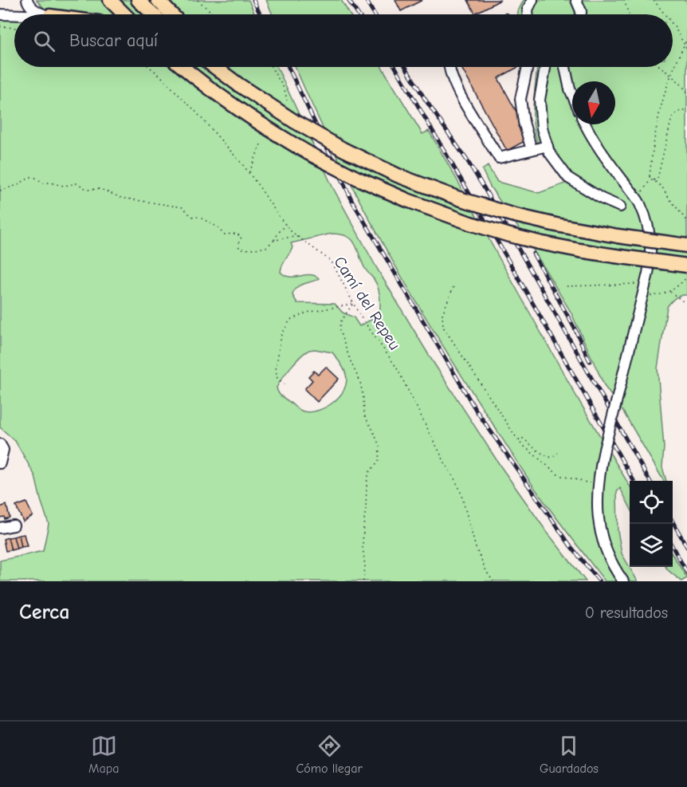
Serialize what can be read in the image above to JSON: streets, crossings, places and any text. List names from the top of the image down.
{
  "streets": {
    "path": ["Camí del Repeu"]
  },
  "north": "bottom",
  "page": {
    "search": "Buscar aquí",
    "heading": ["Cerca", "0 resultados"],
    "nav": ["Mapa", "Cómo llegar", "Guardados"]
  }
}
